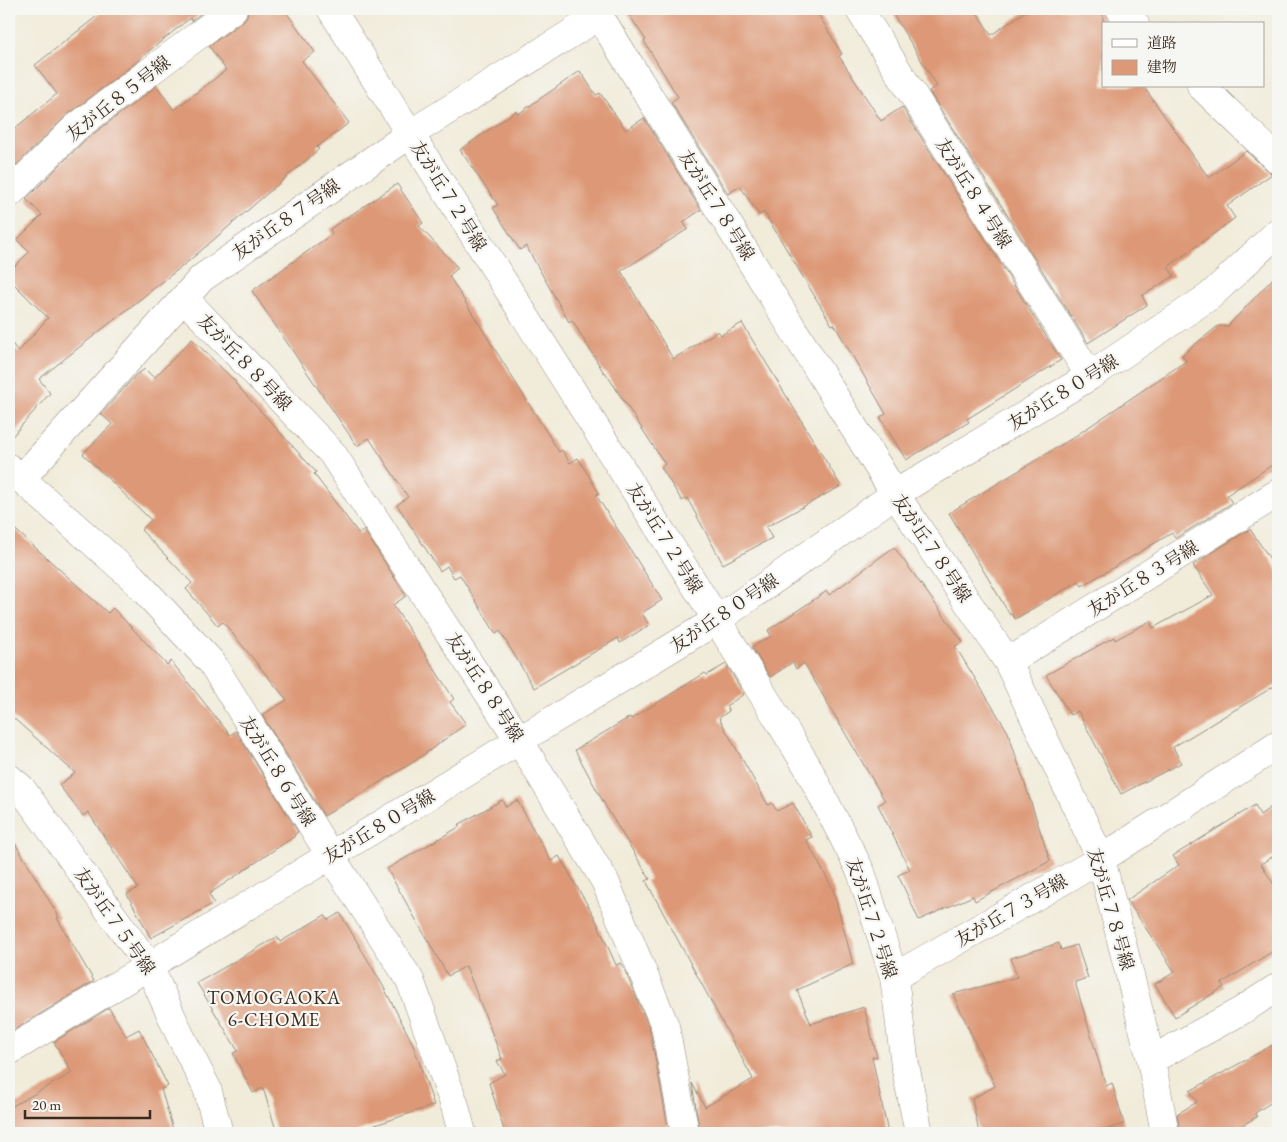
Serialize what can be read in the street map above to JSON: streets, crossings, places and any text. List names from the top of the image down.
{
  "streets": {
    "street": [
      "友が丘８５号線",
      "友が丘８４号線",
      "友が丘７２号線",
      "友が丘７８号線",
      "友が丘８７号線",
      "友が丘８８号線",
      "友が丘８０号線",
      "友が丘８３号線",
      "友が丘８６号線",
      "友が丘７３号線",
      "友が丘７５号線"
    ]
  },
  "crossings": [
    ["友が丘８４号線", "友が丘８０号線"],
    ["友が丘７２号線", "友が丘８７号線"],
    ["友が丘７２号線", "友が丘８０号線"],
    ["友が丘７２号線", "友が丘７３号線"],
    ["友が丘７８号線", "友が丘８７号線"],
    ["友が丘７８号線", "友が丘８０号線"],
    ["友が丘７８号線", "友が丘８３号線"],
    ["友が丘７８号線", "友が丘７３号線"],
    ["友が丘８７号線", "友が丘８８号線"],
    ["友が丘８７号線", "友が丘８６号線"],
    ["友が丘８８号線", "友が丘８０号線"],
    ["友が丘８０号線", "友が丘８６号線"],
    ["友が丘８０号線", "友が丘７５号線"]
  ],
  "districts": ["TOMOGAOKA 6-CHOME"],
  "legend": ["道路", "建物"],
  "scale_bar": "20 m"
}
